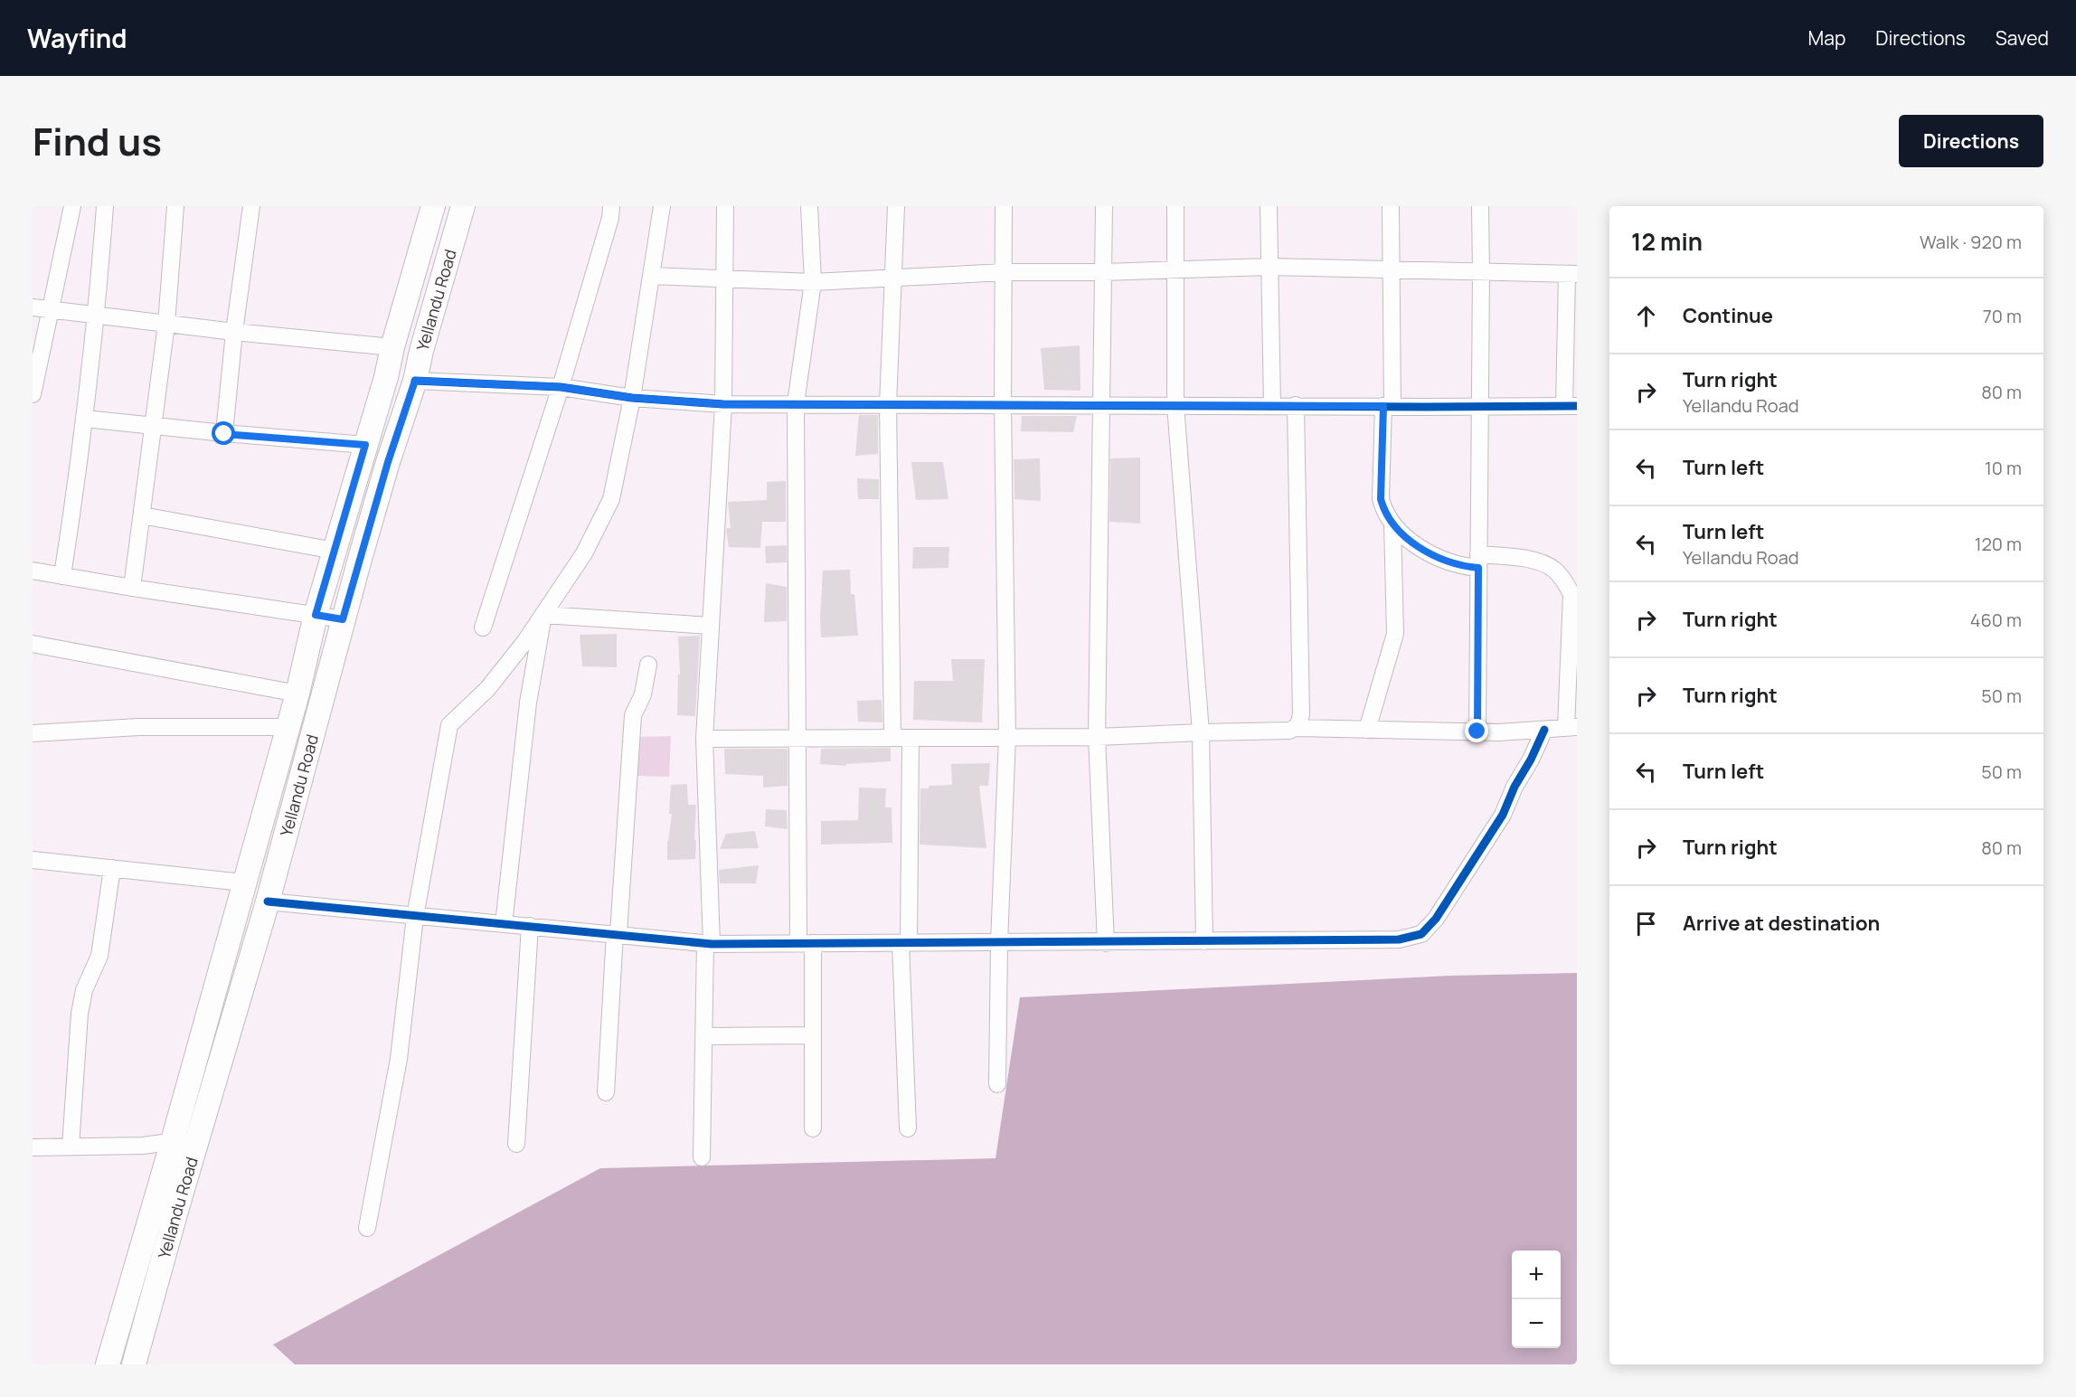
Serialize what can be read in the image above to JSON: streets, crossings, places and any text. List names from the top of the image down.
{
  "streets": {
    "main road": ["Yellandu Road"]
  },
  "page": {
    "header": "Wayfind",
    "nav": ["Map", "Directions", "Saved"],
    "title": "Find us",
    "buttons": "Directions",
    "heading": ["12 min", "Walk · 920 m"],
    "list": [
      ["Continue", "70 m"],
      ["Turn right", "Yellandu Road", "80 m"],
      ["Turn left", "10 m"],
      ["Turn left", "Yellandu Road", "120 m"],
      ["Turn right", "460 m"],
      ["Turn right", "50 m"],
      ["Turn left", "50 m"],
      ["Turn right", "80 m"],
      "Arrive at destination"
    ],
    "map_buttons": ["+", "−"]
  }
}
